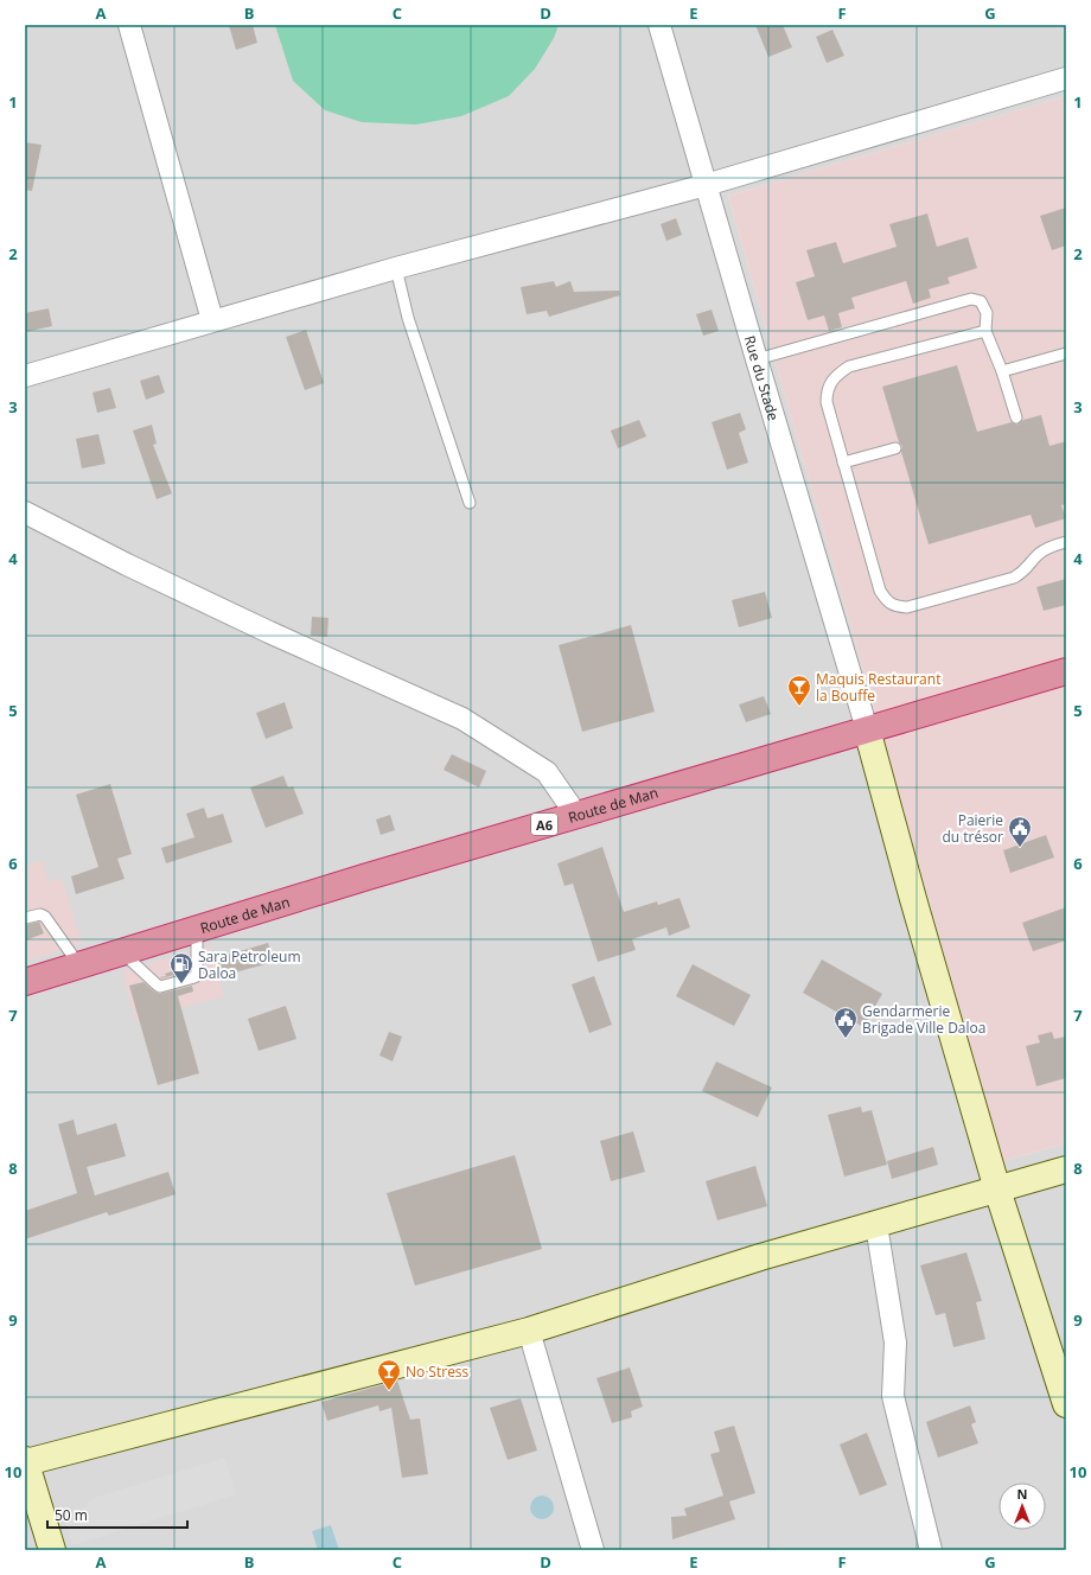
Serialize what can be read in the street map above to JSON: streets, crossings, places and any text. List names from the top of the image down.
{
  "streets": {
    "highway": ["Route de Man", "A6"],
    "street": ["Rue du Stade"]
  },
  "crossings": [
    ["Rue du Stade", "Route de Man"]
  ],
  "places": {
    "bar": ["Maquis Restaurant la Bouffe", "No Stress"],
    "public building": ["Paierie du trésor", "Gendarmerie Brigade Ville Daloa"],
    "fuel station": ["Sara Petroleum Daloa"]
  },
  "scale_bar": "50 m",
  "north": "top",
  "grid": {
    "columns": [
      "A",
      "B",
      "C",
      "D",
      "E",
      "F",
      "G"
    ],
    "rows": [
      "1",
      "2",
      "3",
      "4",
      "5",
      "6",
      "7",
      "8",
      "9",
      "10"
    ]
  }
}
